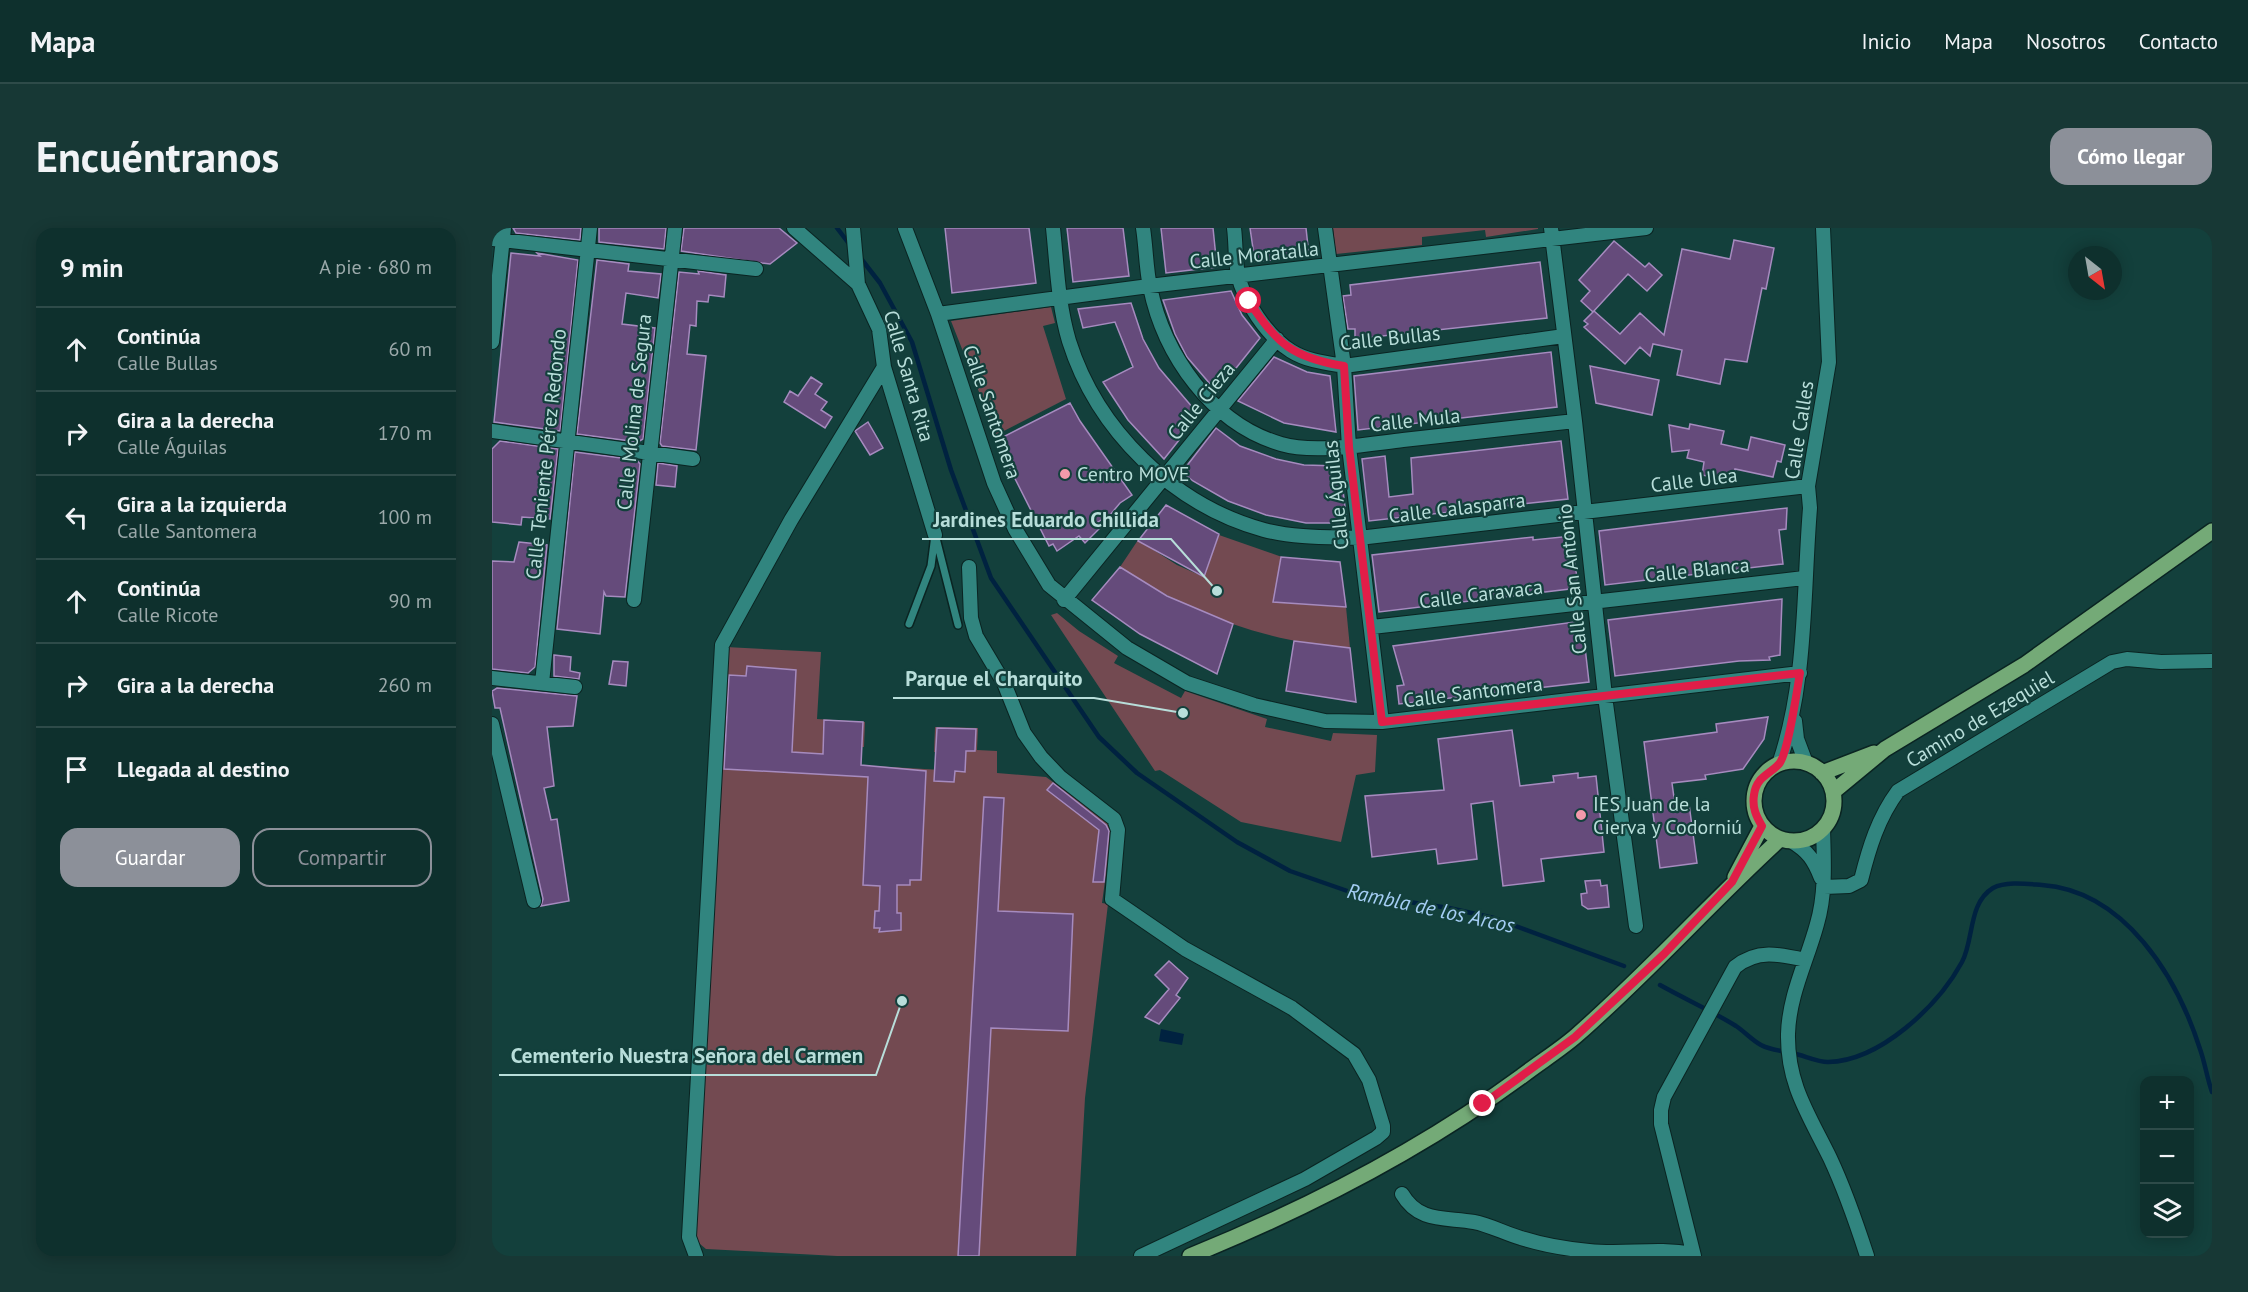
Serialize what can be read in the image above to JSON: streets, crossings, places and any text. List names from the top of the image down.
{
  "streets": {
    "street": [
      "Calle Moratalla",
      "Calle Bullas",
      "Calle Santa Rita",
      "Calle Cieza",
      "Calle Molina de Segura",
      "Calle Santomera",
      "Calle Mula",
      "Calle Calles",
      "Calle Teniente Pérez Redondo",
      "Calle Ulea",
      "Calle Águilas",
      "Calle Calasparra",
      "Calle Blanca",
      "Calle San Antonio",
      "Calle Caravaca",
      "Camino de Ezequiel"
    ]
  },
  "crossings": [
    ["Calle Moratalla", "Calle Bullas"],
    ["Calle Moratalla", "Calle Santomera"],
    ["Calle Moratalla", "Calle Mula"],
    ["Calle Moratalla", "Calle Águilas"],
    ["Calle Moratalla", "Calle Calasparra"],
    ["Calle Moratalla", "Calle San Antonio"],
    ["Calle Bullas", "Calle Cieza"],
    ["Calle Bullas", "Calle Águilas"],
    ["Calle Bullas", "Calle San Antonio"],
    ["Calle Cieza", "Calle Santomera"],
    ["Calle Cieza", "Calle Mula"],
    ["Calle Cieza", "Calle Calasparra"],
    ["Calle Santomera", "Calle Calles"],
    ["Calle Santomera", "Calle Águilas"],
    ["Calle Santomera", "Calle San Antonio"],
    ["Calle Mula", "Calle Águilas"],
    ["Calle Mula", "Calle San Antonio"],
    ["Calle Calles", "Calle Ulea"],
    ["Calle Calles", "Calle Blanca"],
    ["Calle Ulea", "Calle Calasparra"],
    ["Calle Ulea", "Calle San Antonio"],
    ["Calle Águilas", "Calle Calasparra"],
    ["Calle Águilas", "Calle Caravaca"],
    ["Calle Calasparra", "Calle San Antonio"],
    ["Calle Blanca", "Calle San Antonio"],
    ["Calle Blanca", "Calle Caravaca"],
    ["Calle San Antonio", "Calle Caravaca"]
  ],
  "water": ["Rambla de los Arcos"],
  "places": [
    "Centro MOVE",
    "Jardines Eduardo Chillida",
    "Parque el Charquito",
    "IES Juan de la Cierva y Codorniú",
    "Cementerio Nuestra Señora del Carmen"
  ],
  "north": "bottom right",
  "page": {
    "header": "Mapa",
    "nav": [
      "Inicio",
      "Mapa",
      "Nosotros",
      "Contacto"
    ],
    "buttons": [
      "Cómo llegar",
      ["Guardar", "Compartir"]
    ],
    "title": "Encuéntranos",
    "heading": ["9 min", "A pie · 680 m"],
    "list": [
      ["Continúa", "Calle Bullas", "60 m"],
      ["Gira a la derecha", "Calle Águilas", "170 m"],
      ["Gira a la izquierda", "Calle Santomera", "100 m"],
      ["Continúa", "Calle Ricote", "90 m"],
      ["Gira a la derecha", "260 m"],
      "Llegada al destino"
    ],
    "map_buttons": ["+", "−"]
  }
}
